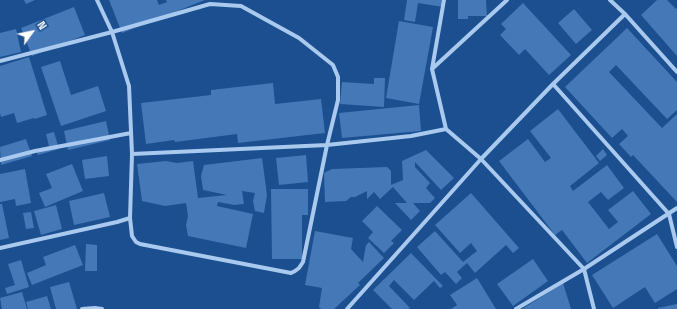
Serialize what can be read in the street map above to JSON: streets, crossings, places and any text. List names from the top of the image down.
{
  "north": "top right"
}
